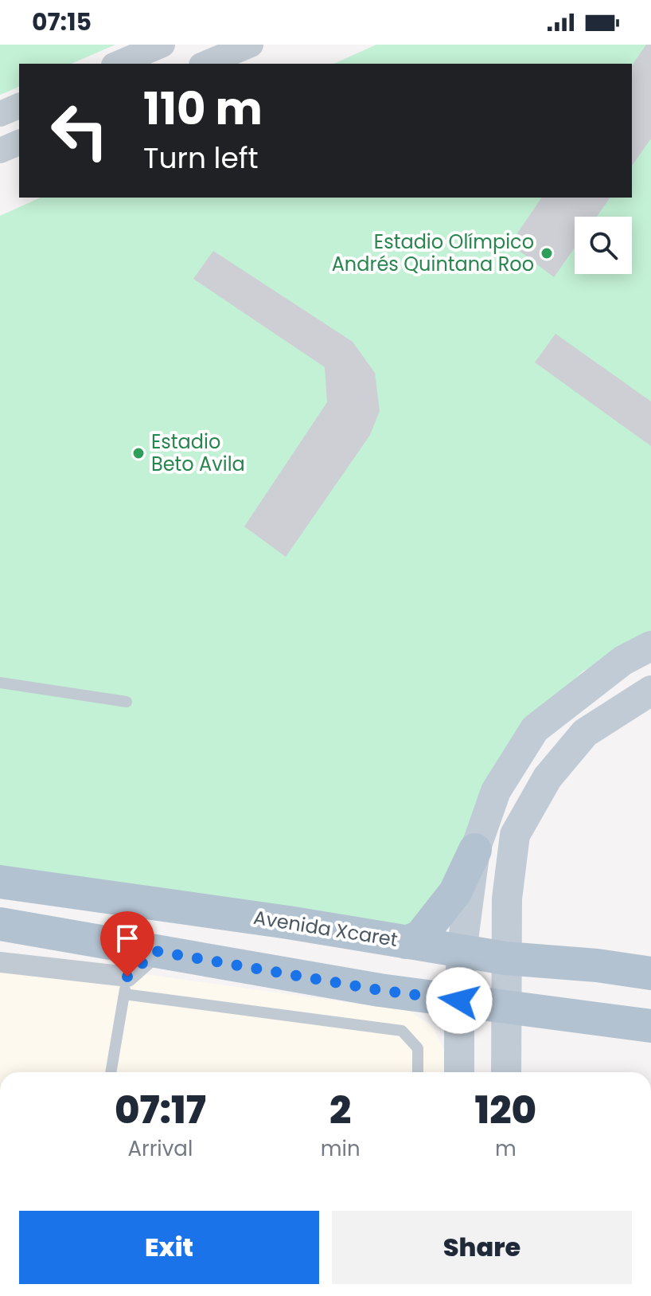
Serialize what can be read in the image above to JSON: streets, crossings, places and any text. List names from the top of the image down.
{
  "streets": {
    "main road": ["Avenida Xcaret"]
  },
  "places": ["Estadio Olímpico Andrés Quintana Roo", "Estadio Beto Avila"],
  "page": {
    "status": "07:15",
    "turn": ["110 m", "Turn left"],
    "eta": [
      "07:17",
      "Arrival",
      "2",
      "min",
      "120",
      "m"
    ],
    "buttons": ["Exit", "Share"]
  }
}
